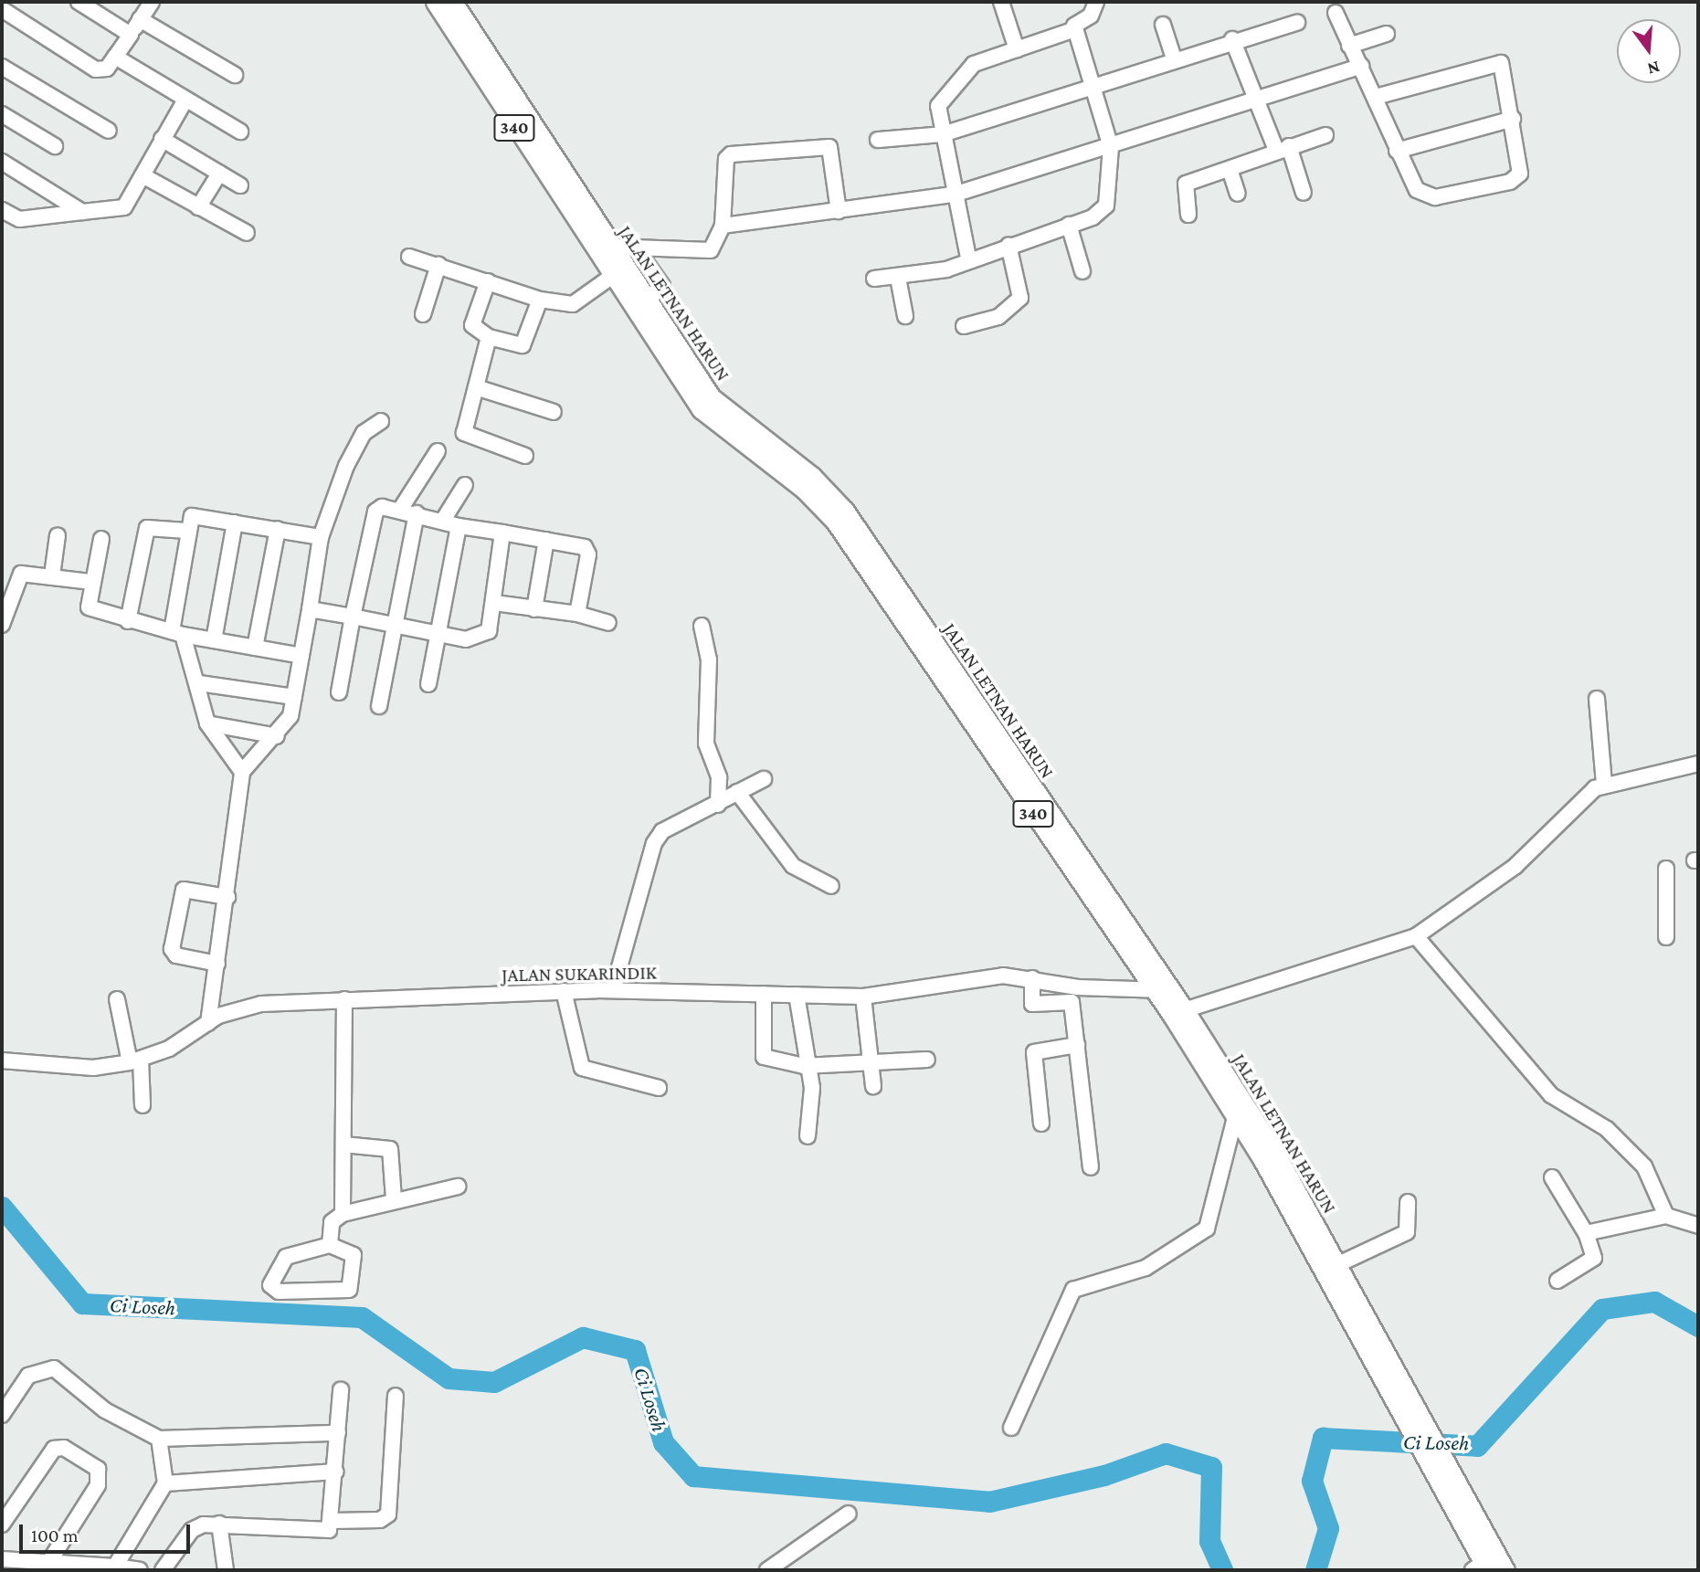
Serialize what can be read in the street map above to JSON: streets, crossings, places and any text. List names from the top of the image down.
{
  "streets": {
    "main road": ["340", "JALAN LETNAN HARUN"],
    "street": ["JALAN SUKARINDIK"]
  },
  "crossings": [
    ["JALAN LETNAN HARUN", "JALAN SUKARINDIK"]
  ],
  "water": ["Ci Loseh"],
  "scale_bar": "100 m",
  "north": "bottom"
}
